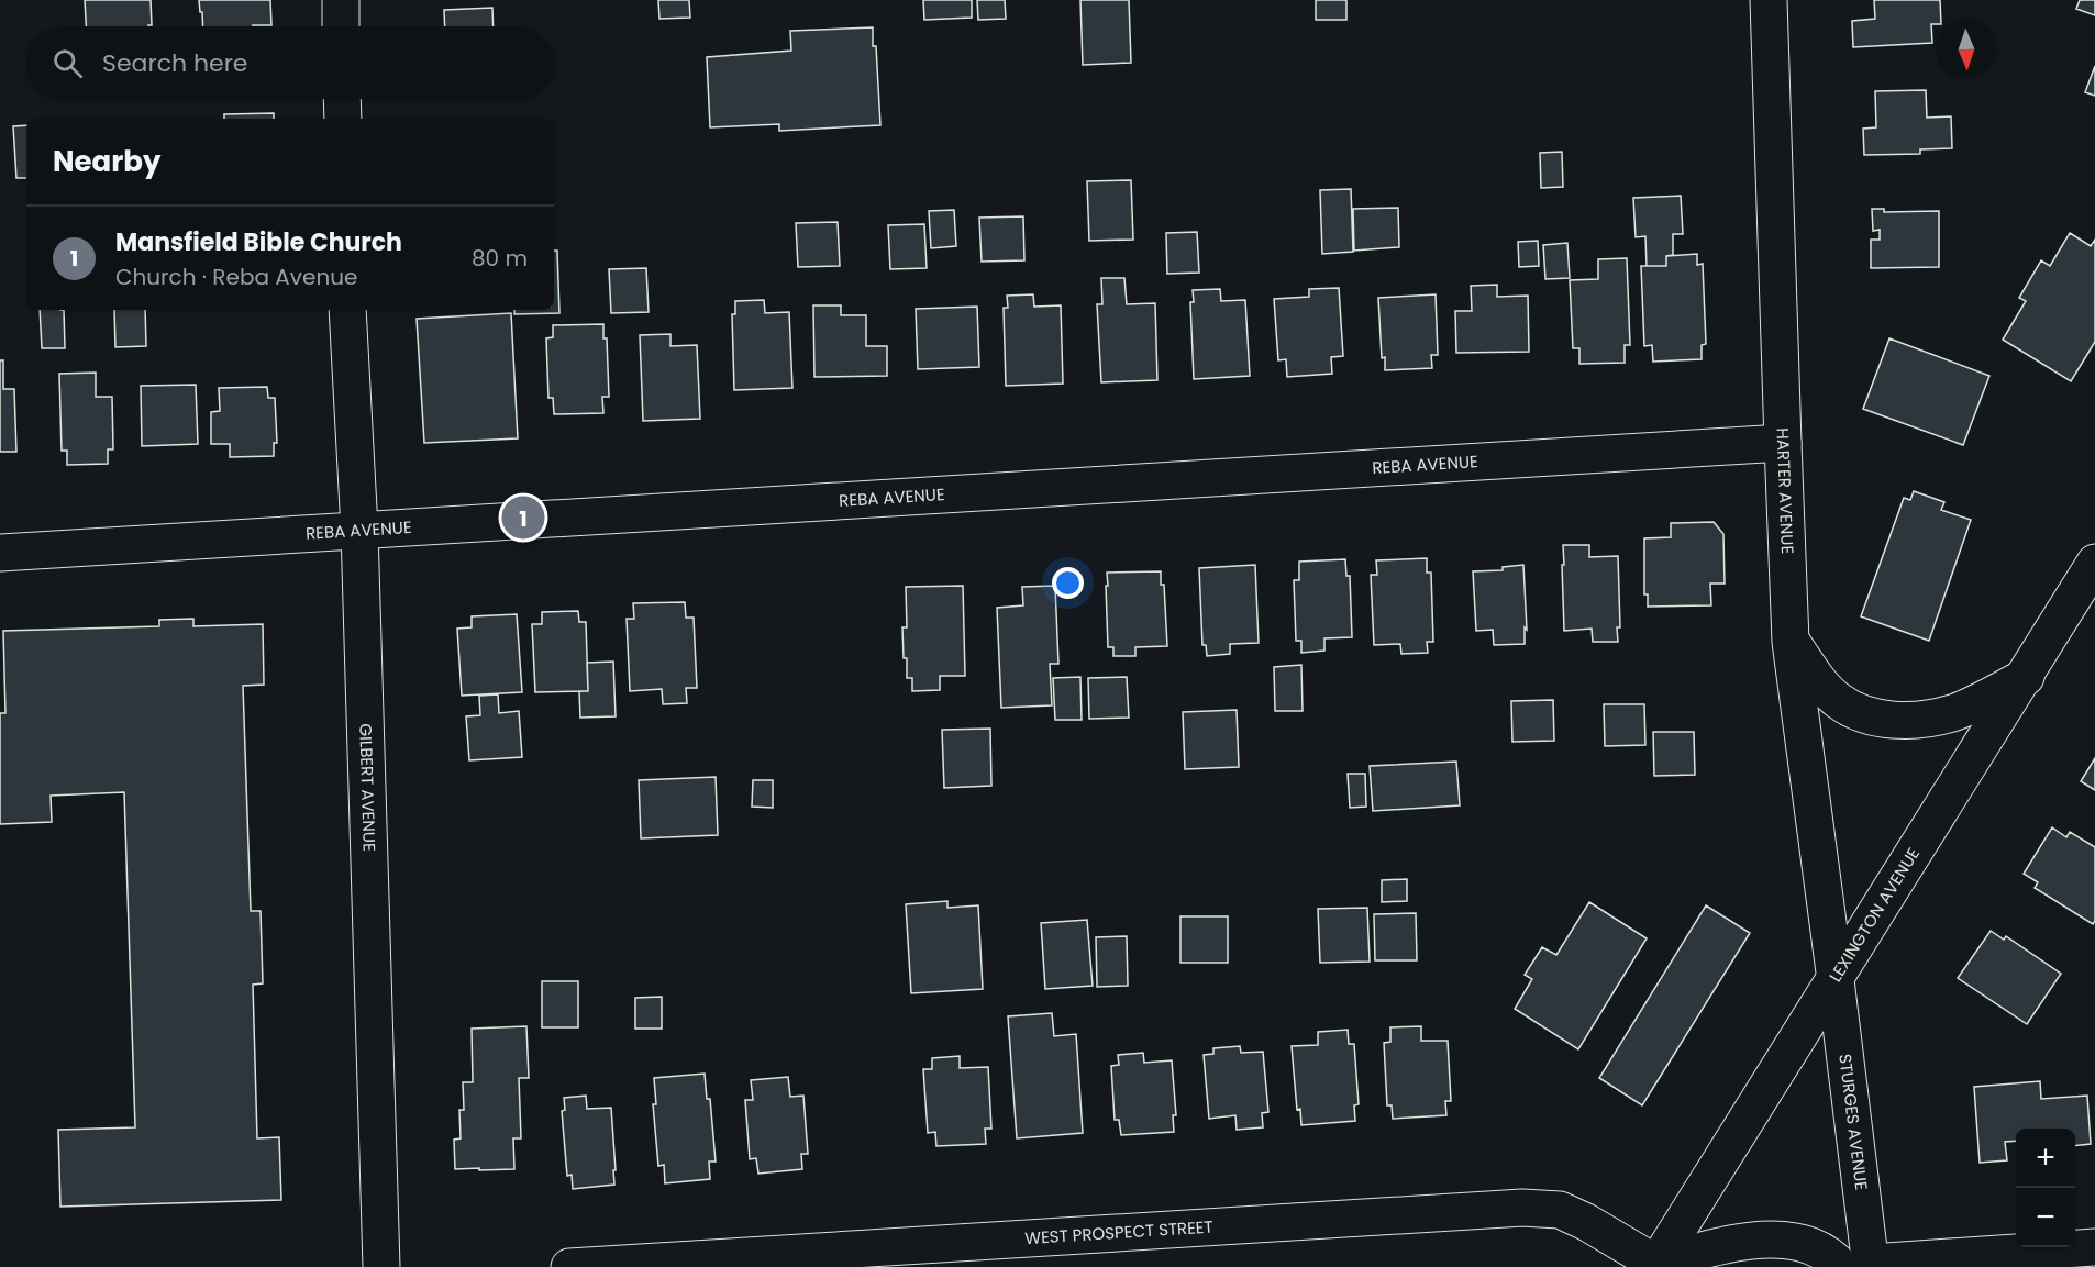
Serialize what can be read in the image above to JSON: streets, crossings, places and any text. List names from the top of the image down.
{
  "streets": {
    "street": [
      "REBA AVENUE",
      "HARTER AVENUE",
      "GILBERT AVENUE",
      "LEXINGTON AVENUE",
      "STURGES AVENUE",
      "WEST PROSPECT STREET"
    ]
  },
  "crossings": [
    ["REBA AVENUE", "HARTER AVENUE"],
    ["REBA AVENUE", "GILBERT AVENUE"],
    ["HARTER AVENUE", "LEXINGTON AVENUE"],
    ["HARTER AVENUE", "STURGES AVENUE"],
    ["LEXINGTON AVENUE", "STURGES AVENUE"],
    ["LEXINGTON AVENUE", "WEST PROSPECT STREET"]
  ],
  "north": "bottom",
  "page": {
    "search": "Search here",
    "heading": "Nearby",
    "list": [
      {
        "mark": "1",
        "name": "Mansfield Bible Church",
        "note": "Church · Reba Avenue",
        "value": "80 m"
      }
    ],
    "pins": "1",
    "map_buttons": ["+", "−"]
  }
}
